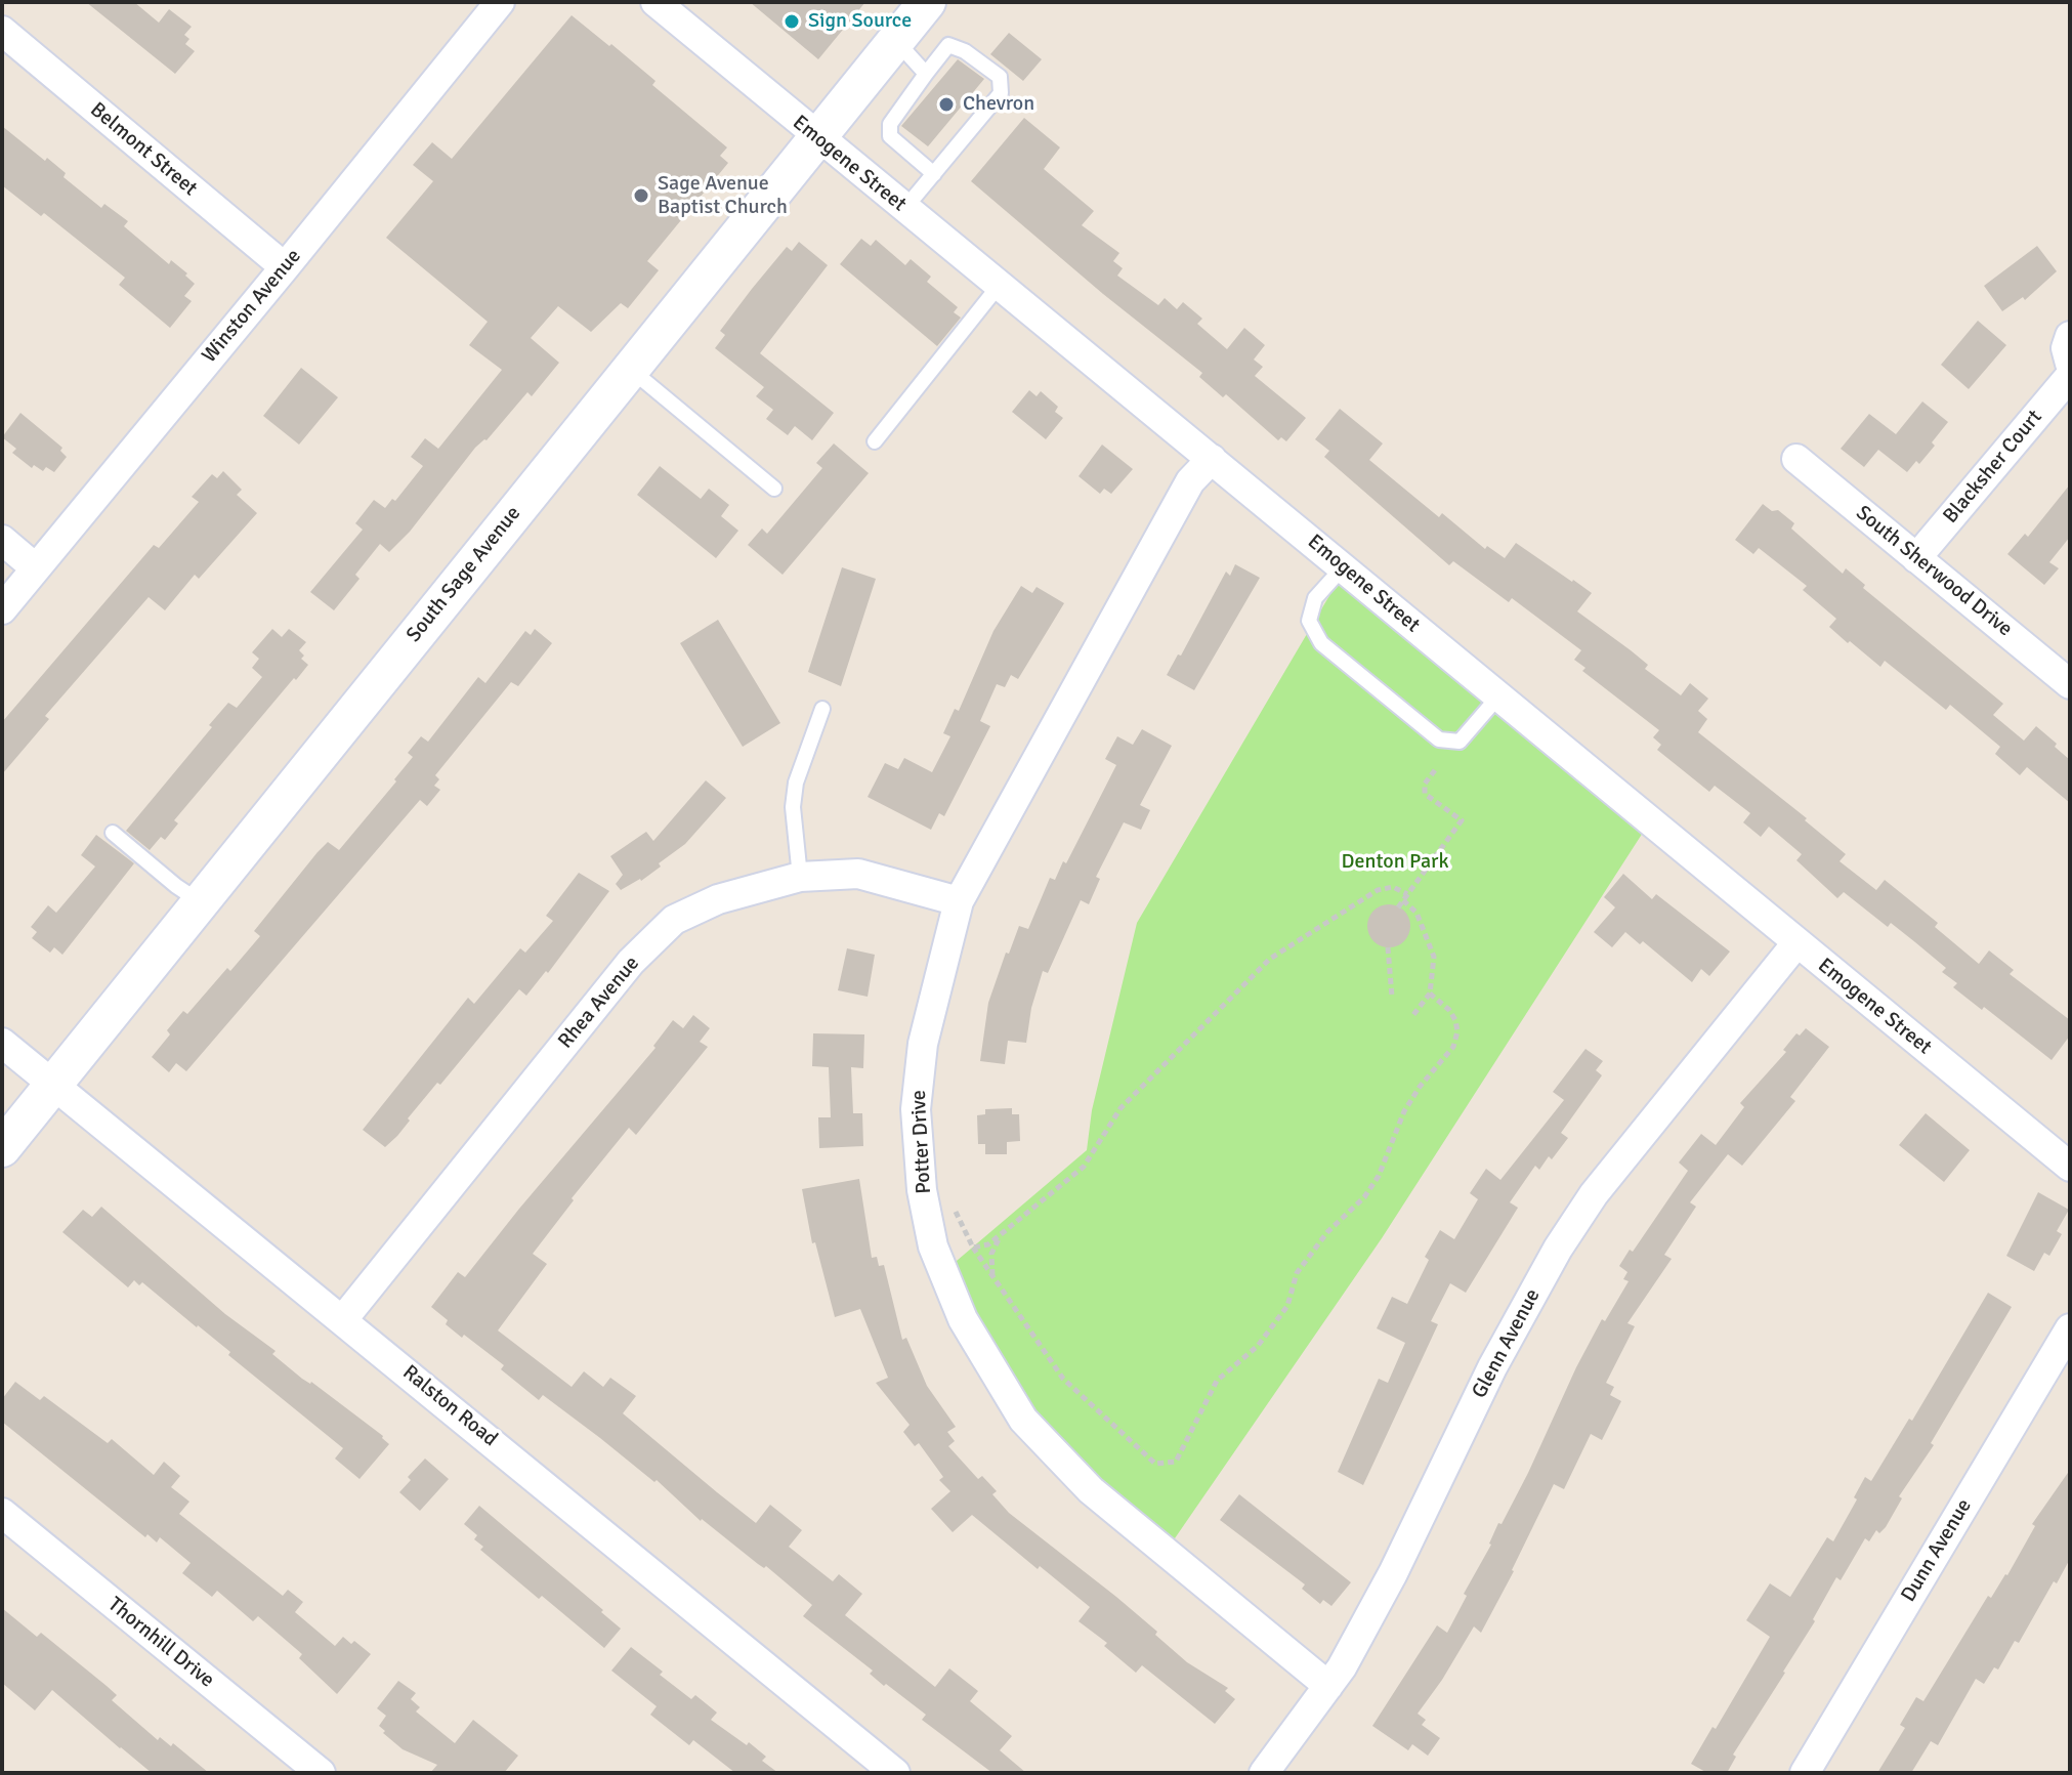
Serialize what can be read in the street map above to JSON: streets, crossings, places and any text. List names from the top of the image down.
{
  "streets": {
    "street": [
      "Belmont Street",
      "Emogene Street",
      "Winston Avenue",
      "Blacksher Court",
      "South Sherwood Drive",
      "South Sage Avenue",
      "Rhea Avenue",
      "Potter Drive",
      "Glenn Avenue",
      "Ralston Road",
      "Dunn Avenue",
      "Thornhill Drive"
    ]
  },
  "crossings": [
    ["Belmont Street", "Winston Avenue"],
    ["Emogene Street", "South Sage Avenue"],
    ["Emogene Street", "Potter Drive"],
    ["Emogene Street", "Glenn Avenue"],
    ["Blacksher Court", "South Sherwood Drive"],
    ["South Sage Avenue", "Ralston Road"],
    ["Rhea Avenue", "Potter Drive"],
    ["Rhea Avenue", "Ralston Road"],
    ["Potter Drive", "Glenn Avenue"]
  ],
  "parks": ["Denton Park"],
  "places": ["Sign Source", "Chevron", "Sage Avenue Baptist Church"]
}
